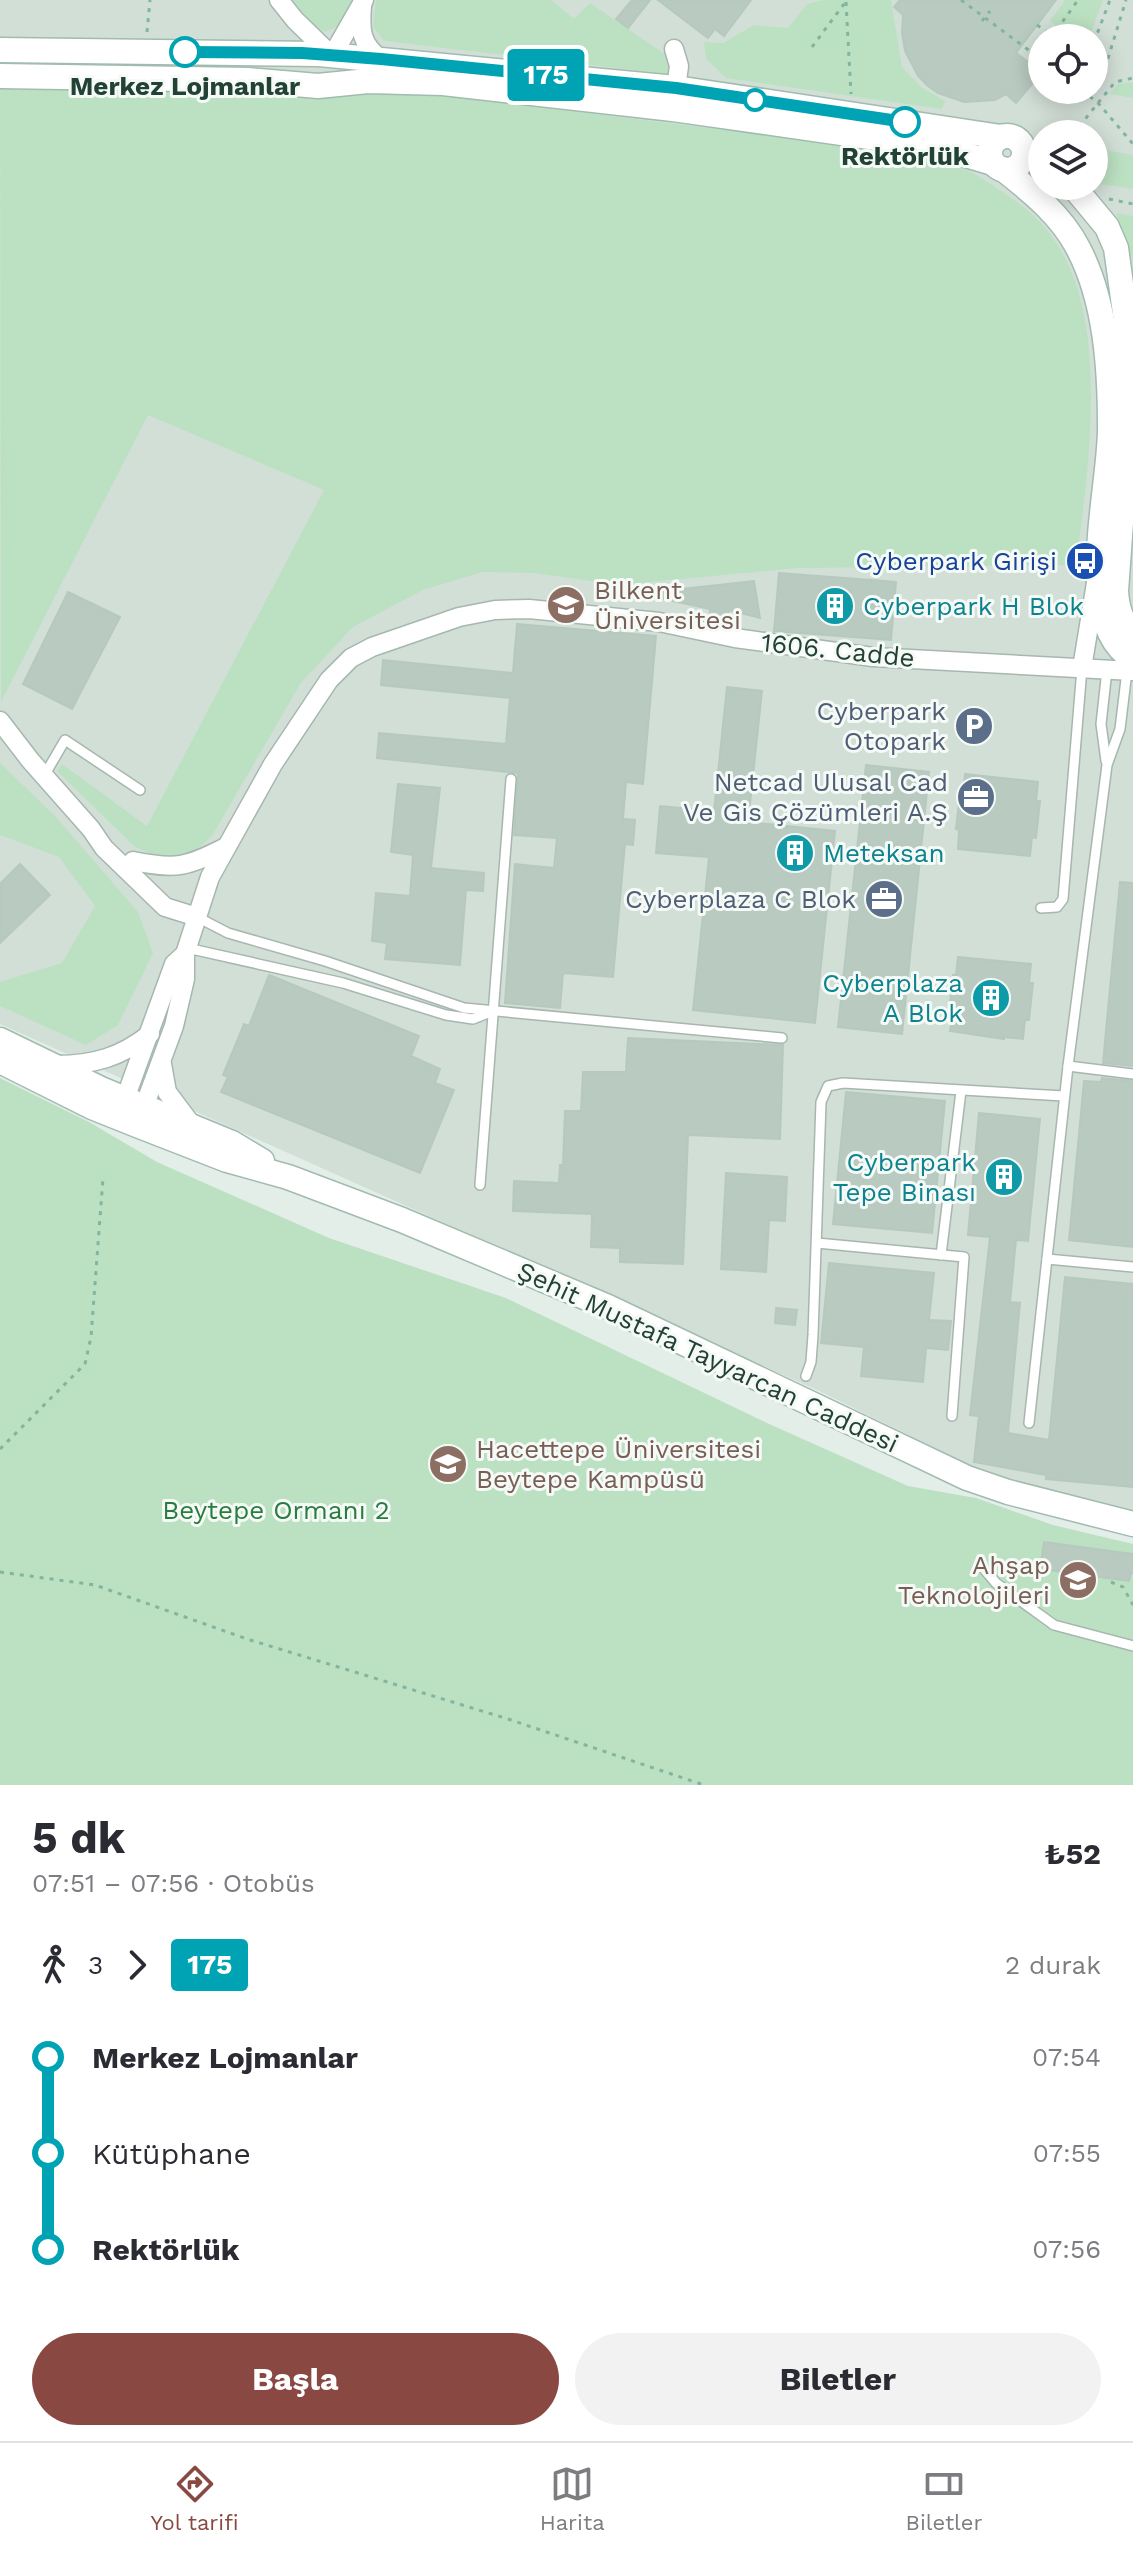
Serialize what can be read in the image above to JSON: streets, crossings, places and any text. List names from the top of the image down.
{
  "streets": {
    "street": ["1606. Cadde", "Şehit Mustafa Tayyarcan Caddesi"]
  },
  "parks": ["Beytepe Ormanı 2"],
  "places": {
    "other": ["Merkez Lojmanlar", "Rektörlük"],
    "bus stop": ["Cyberpark Girişi"],
    "school or university": ["Bilkent Üniversitesi", "Hacettepe Üniversitesi Beytepe Kampüsü", "Ahşap Teknolojileri"],
    "building": [
      "Cyberpark H Blok",
      "Meteksan",
      "Cyberplaza A Blok",
      "Cyberpark Tepe Binası"
    ],
    "parking": ["Cyberpark Otopark"],
    "office": ["Netcad Ulusal Cad Ve Gis Çözümleri A.Ş", "Cyberplaza C Blok"]
  },
  "lines": ["bus line 175"],
  "page": {
    "on_map": "175",
    "heading": ["5 dk", "07:51 – 07:56 · Otobüs", "₺52"],
    "legs": ["3", "175", "2 durak"],
    "list": [
      {
        "name": "Merkez Lojmanlar",
        "value": "07:54"
      },
      {
        "name": "Kütüphane",
        "value": "07:55"
      },
      {
        "name": "Rektörlük",
        "value": "07:56"
      }
    ],
    "buttons": ["Başla", "Biletler"],
    "tabs": ["Yol tarifi", "Harita", "Biletler"]
  }
}
